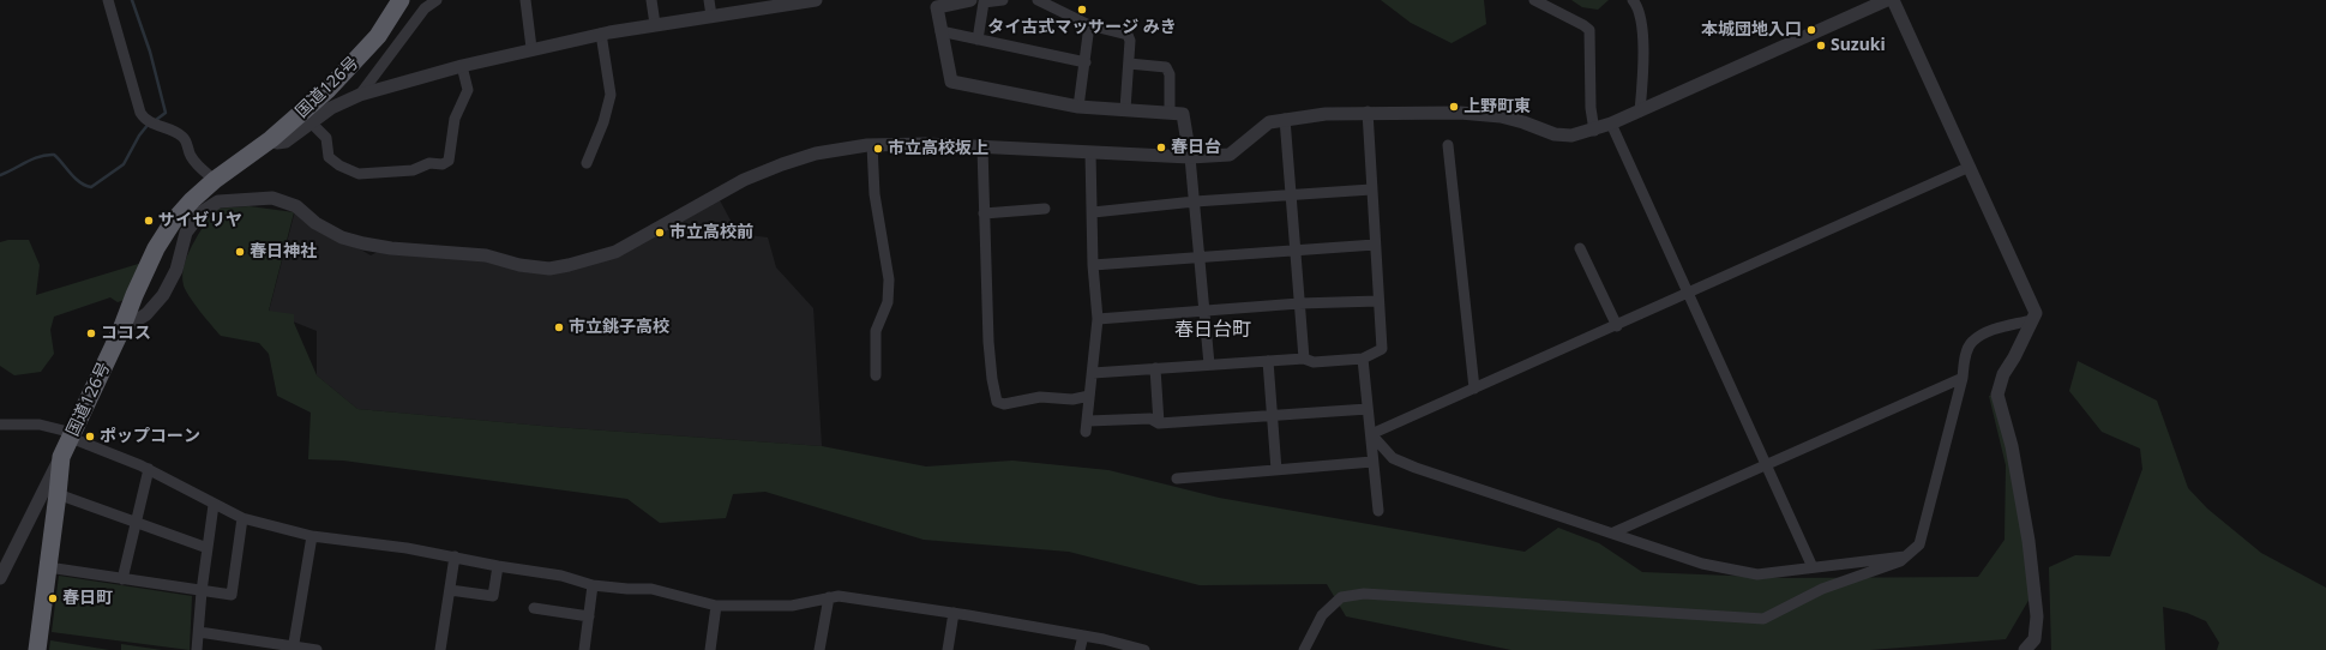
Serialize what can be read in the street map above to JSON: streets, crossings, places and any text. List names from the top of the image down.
{
  "streets": {
    "highway": ["国道126号"]
  },
  "districts": ["春日台町"],
  "places": [
    "タイ古式マッサージ みき",
    "本城団地入口",
    "Suzuki",
    "上野町東",
    "春日台",
    "市立高校坂上",
    "サイゼリヤ",
    "市立高校前",
    "春日神社",
    "市立銚子高校",
    "ココス",
    "ポップコーン",
    "春日町"
  ]
}
